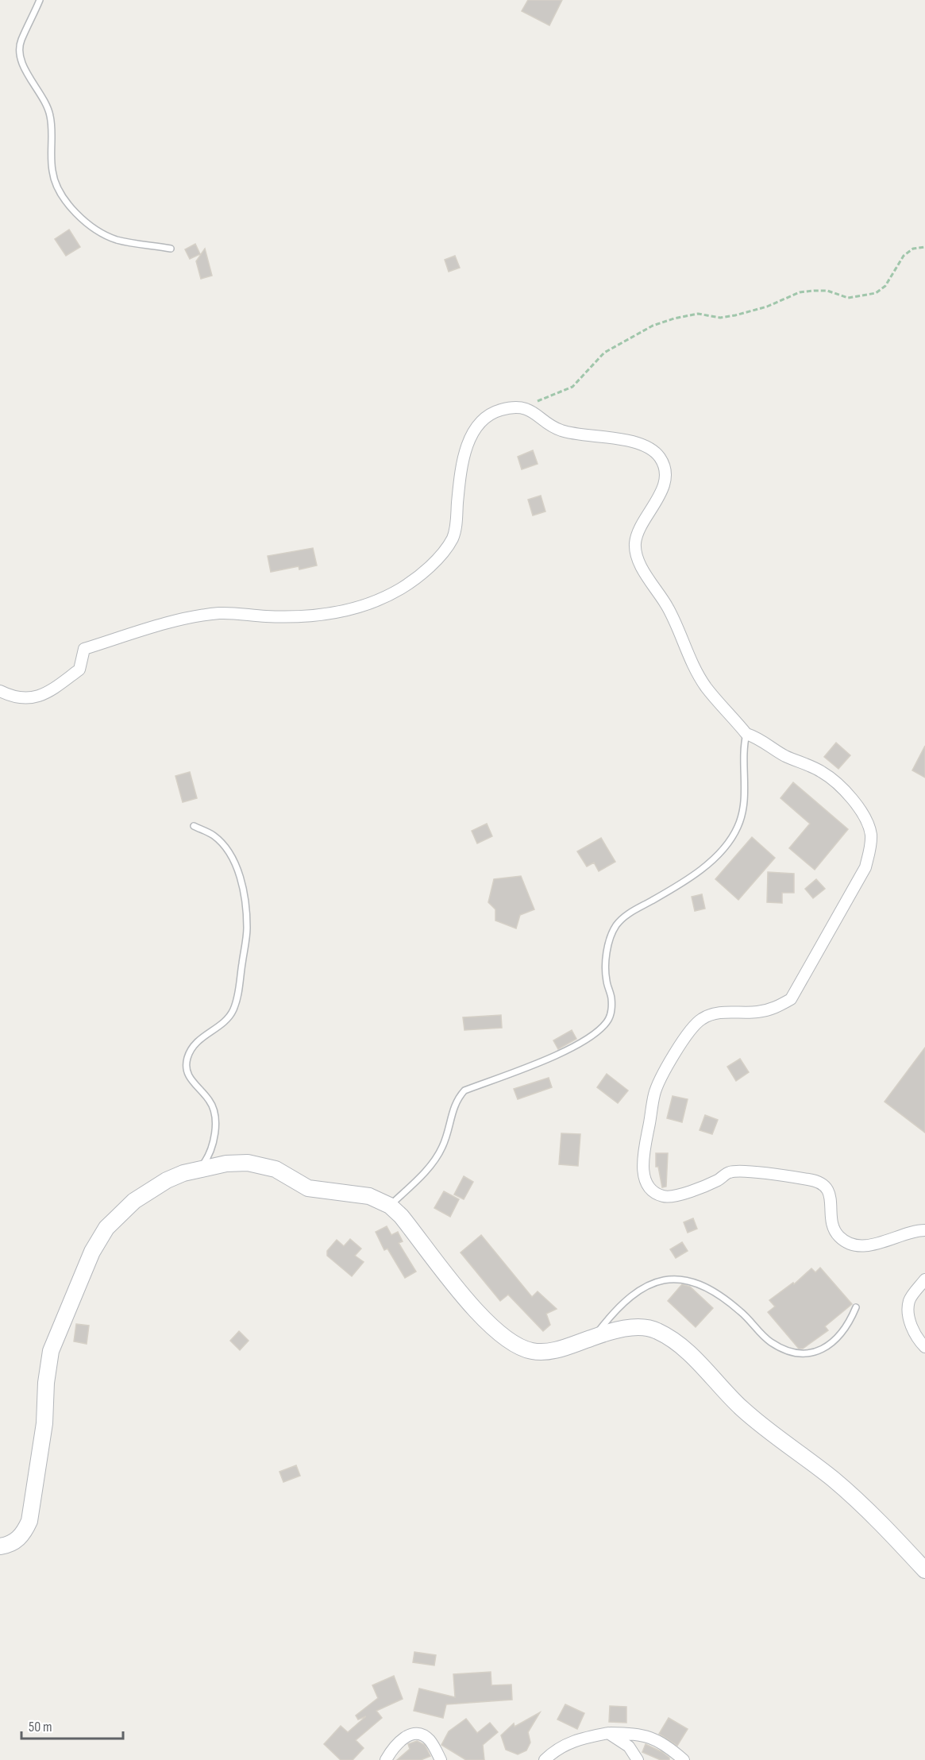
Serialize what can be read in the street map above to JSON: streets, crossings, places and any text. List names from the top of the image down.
{
  "scale_bar": "50 m"
}
